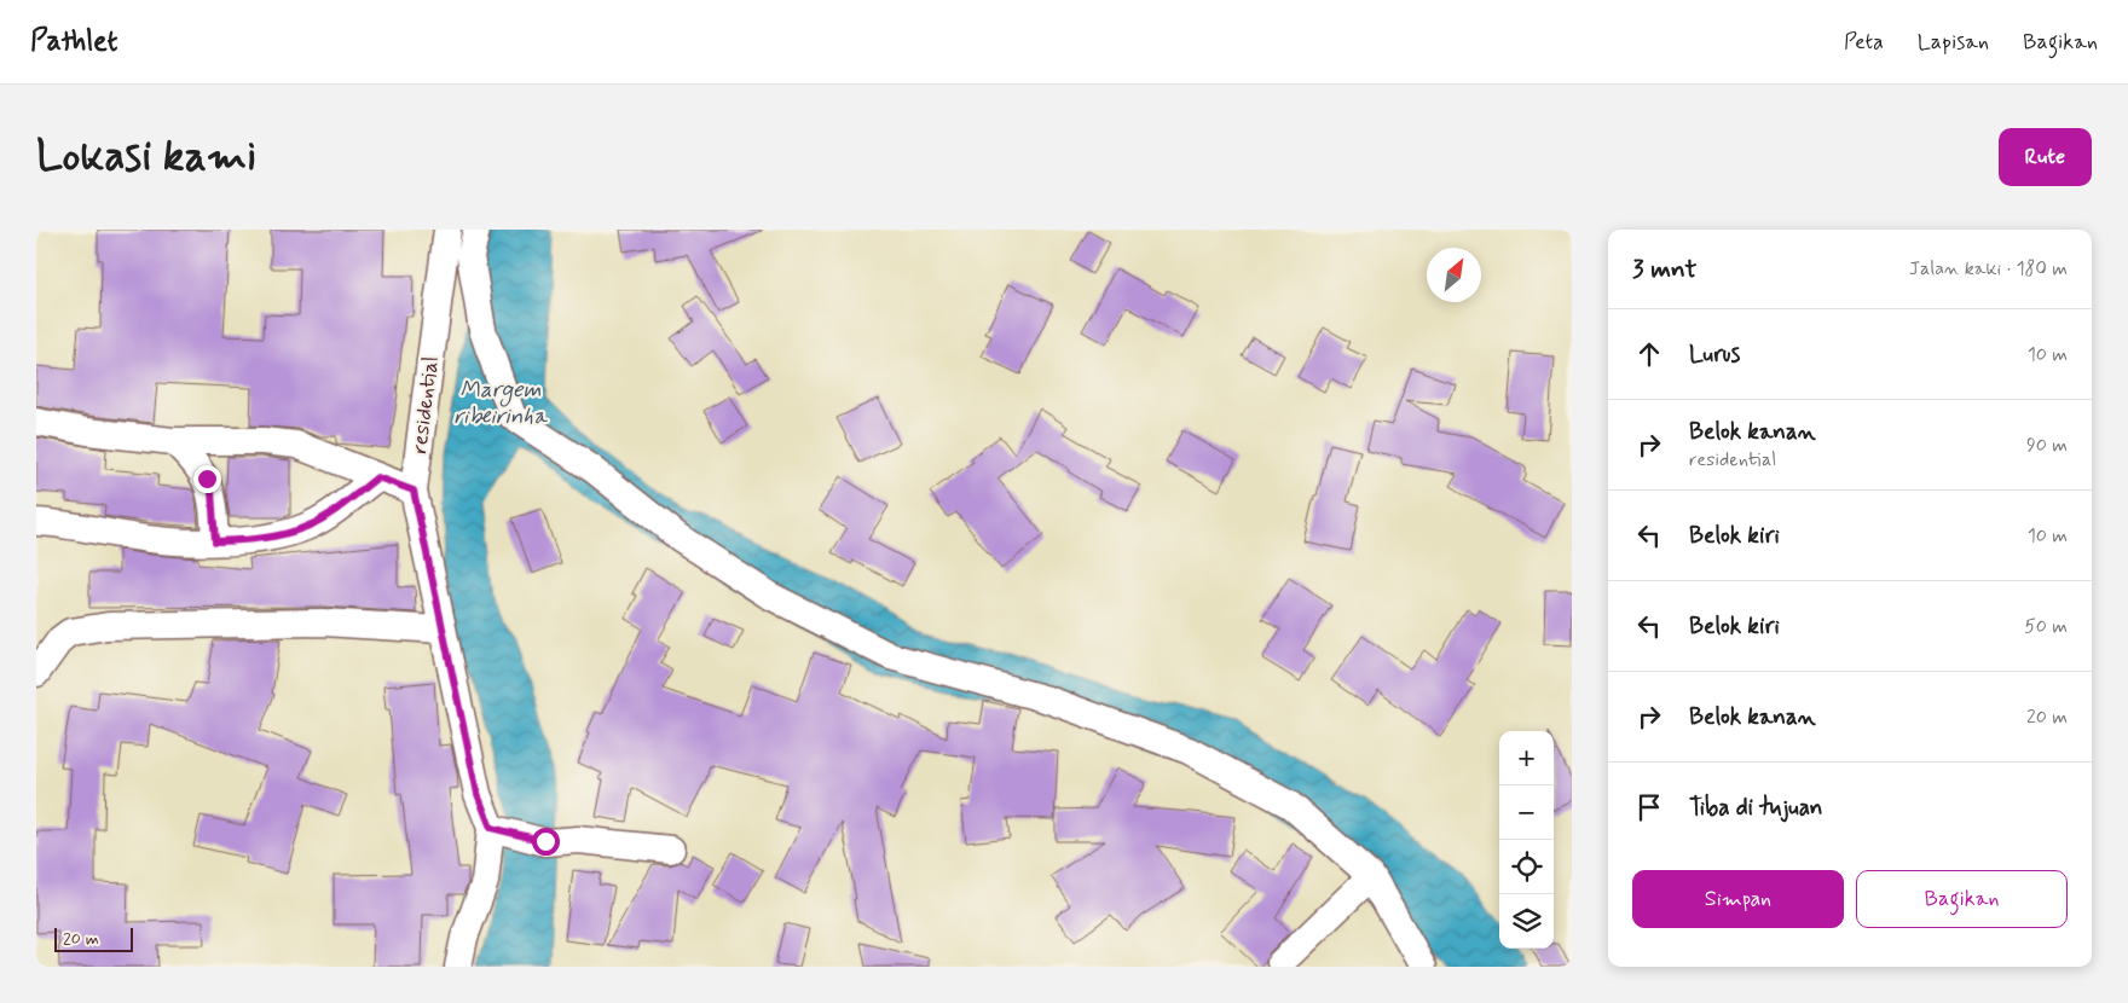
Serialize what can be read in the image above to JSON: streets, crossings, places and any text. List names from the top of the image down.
{
  "streets": {
    "street": ["residential"]
  },
  "water": ["Margem ribeirinha"],
  "scale_bar": "20 m",
  "north": "top right",
  "page": {
    "header": "Pathlet",
    "nav": ["Peta", "Lapisan", "Bagikan"],
    "buttons": [
      "Rute",
      ["Simpan", "Bagikan"]
    ],
    "title": "Lokasi kami",
    "heading": ["3 mnt", "Jalan kaki · 180 m"],
    "list": [
      ["Lurus", "10 m"],
      ["Belok kanan", "residential", "90 m"],
      ["Belok kiri", "10 m"],
      ["Belok kiri", "50 m"],
      ["Belok kanan", "20 m"],
      "Tiba di tujuan"
    ],
    "map_buttons": ["+", "−"],
    "scale": "20 m"
  }
}
